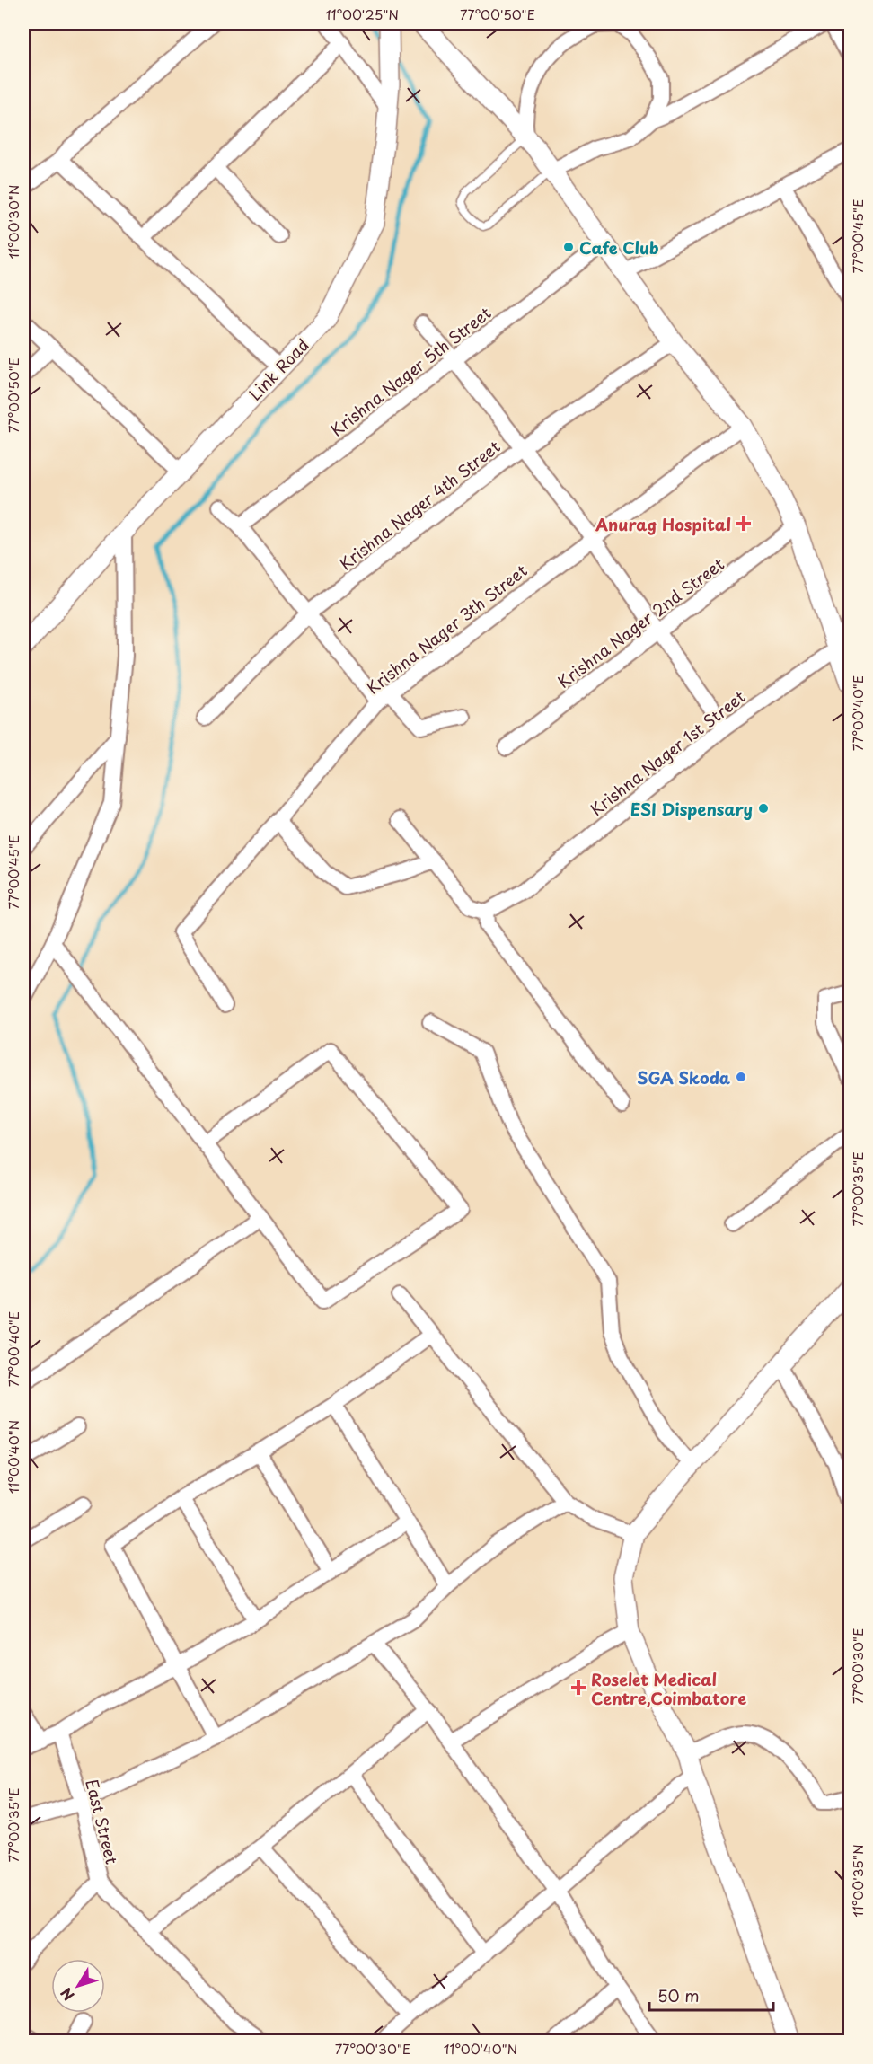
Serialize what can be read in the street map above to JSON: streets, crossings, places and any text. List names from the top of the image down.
{
  "streets": {
    "street": [
      "Link Road",
      "Krishna Nager 5th Street",
      "Krishna Nager 4th Street",
      "Krishna Nager 2nd Street",
      "Krishna Nager 3th Street",
      "Krishna Nager 1st Street",
      "East Street"
    ]
  },
  "places": {
    "other": ["Cafe Club", "ESI Dispensary", "SGA Skoda"],
    "health": ["Anurag Hospital", "Roselet Medical Centre,Coimbatore"]
  },
  "scale_bar": "50 m",
  "north": "bottom left",
  "coordinates": [
    "11°00'25\"N",
    "77°00'50\"E",
    "11°00'30\"N",
    "77°00'45\"E",
    "77°00'40\"E",
    "77°00'35\"E",
    "11°00'40\"N",
    "77°00'30\"E",
    "11°00'35\"N"
  ]
}
